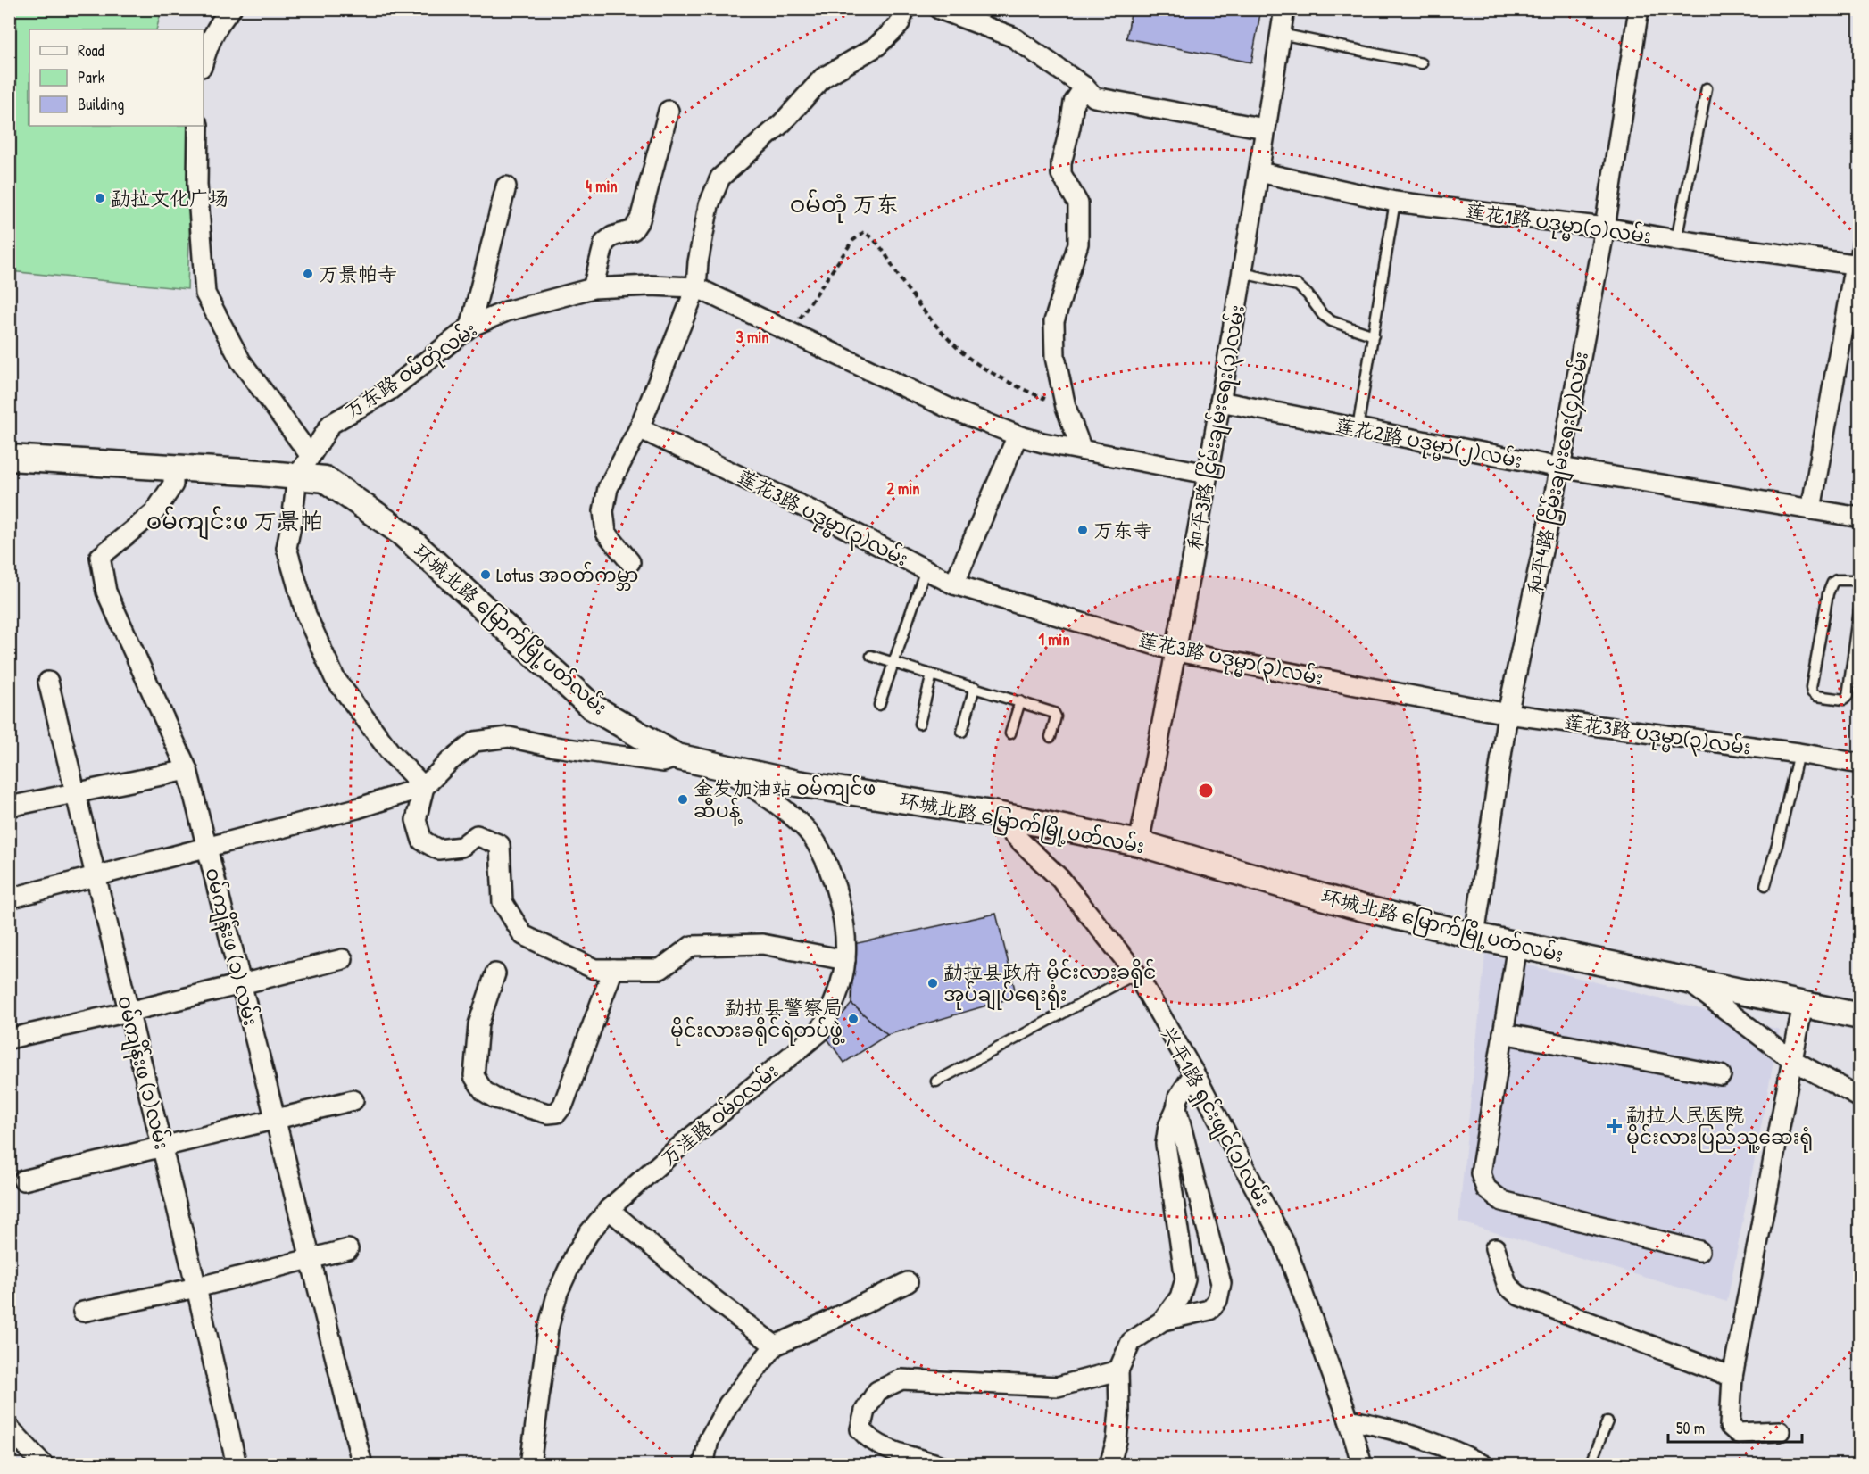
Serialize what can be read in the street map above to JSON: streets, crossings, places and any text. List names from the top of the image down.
{
  "streets": {
    "street": [
      "莲花1路 ပဒုမ္မာ(၁)လမ်း",
      "万东路 ဝမ်တုံလမ်း",
      "和平3路 ငြိမ်းချမ်းရေး(၃)လမ်း",
      "莲花2路 ပဒုမ္မာ(၂)လမ်း",
      "和平4路 ငြိမ်းချမ်းရေး(၄)လမ်း",
      "莲花3路 ပဒုမ္မာ(၃)လမ်း",
      "环城北路 မြောက်မြို့ပတ်လမ်း",
      "ဝမ်ကျိန်းဖ (၁) လမ်း",
      "ဝမ်ကျိန်းဖ (၁)လမ်း",
      "万洼路 ဝမ်ဝလမ်း",
      "兴平1路 ရှင်းဖျင်(၁)လမ်း"
    ]
  },
  "crossings": [
    ["莲花1路 ပဒုမ္မာ(၁)လမ်း", "和平3路 ငြိမ်းချမ်းရေး(၃)လမ်း"],
    ["莲花1路 ပဒုမ္မာ(၁)လမ်း", "和平4路 ငြိမ်းချမ်းရေး(၄)လမ်း"],
    ["万东路 ဝမ်တုံလမ်း", "环城北路 မြောက်မြို့ပတ်လမ်း"],
    ["和平3路 ငြိမ်းချမ်းရေး(၃)လမ်း", "莲花2路 ပဒုမ္မာ(၂)လမ်း"],
    ["和平3路 ငြိမ်းချမ်းရေး(၃)လမ်း", "莲花3路 ပဒုမ္မာ(၃)လမ်း"],
    ["和平3路 ငြိမ်းချမ်းရေး(၃)လမ်း", "环城北路 မြောက်မြို့ပတ်လမ်း"],
    ["莲花2路 ပဒုမ္မာ(၂)လမ်း", "和平4路 ငြိမ်းချမ်းရေး(၄)လမ်း"],
    ["和平4路 ငြိမ်းချမ်းရေး(၄)လမ်း", "莲花3路 ပဒုမ္မာ(၃)လမ်း"],
    ["和平4路 ငြိမ်းချမ်းရေး(၄)လမ်း", "环城北路 မြောက်မြို့ပတ်လမ်း"],
    ["环城北路 မြောက်မြို့ပတ်လမ်း", "ဝမ်ကျိန်းဖ (၁) လမ်း"],
    ["环城北路 မြောက်မြို့ပတ်လမ်း", "万洼路 ဝမ်ဝလမ်း"],
    ["环城北路 မြောက်မြို့ပတ်လမ်း", "兴平1路 ရှင်းဖျင်(၁)လမ်း"]
  ],
  "districts": ["ဝမ်တုံ 万东", "ဝမ်ကျင်းဖ 万景帕"],
  "places": {
    "other": [
      "勐拉文化广场",
      "万景帕寺",
      "万东寺",
      "Lotus အဝတ်ကမ္ဘာ",
      "金发加油站 ဝမ်ကျင်ဖ ဆီပန့်",
      "勐拉县政府 မိုင်းလားခရိုင် အုပ်ချုပ်ရေးရုံး",
      "勐拉县警察局 မိုင်းလားခရိုင်ရဲတပ်ဖွဲ့"
    ],
    "health": ["勐拉人民医院 မိုင်းလားပြည်သူ့ဆေးရုံ"]
  },
  "legend": ["Road", "Park", "Building"],
  "scale_bar": "50 m",
  "rings": [
    "4 min",
    "3 min",
    "2 min",
    "1 min"
  ]
}
